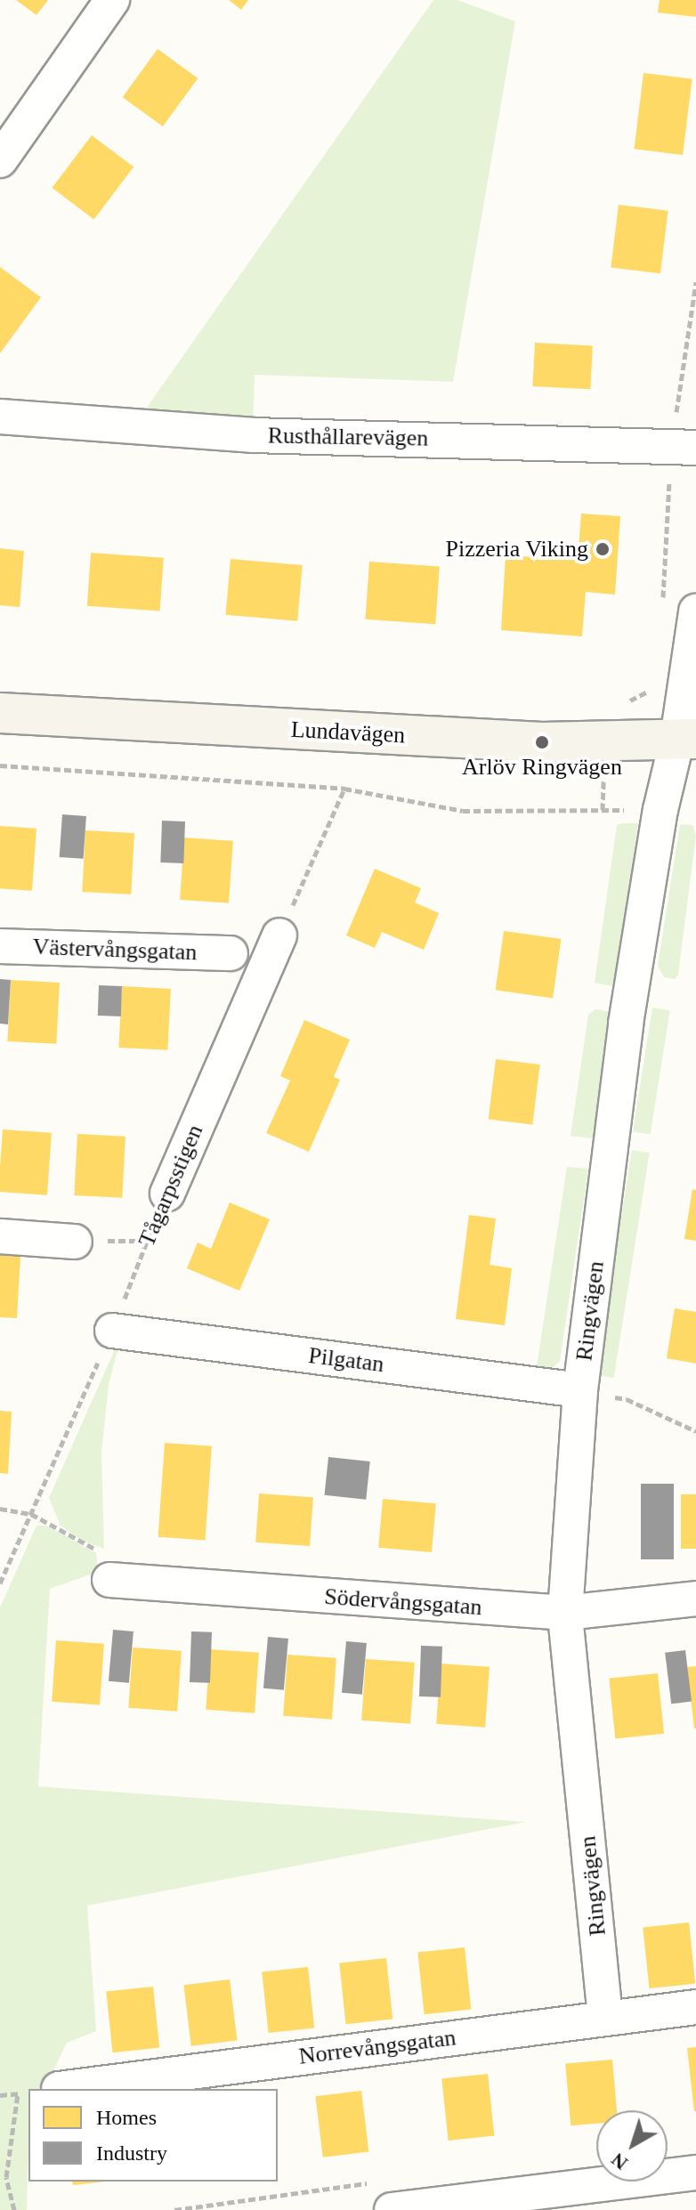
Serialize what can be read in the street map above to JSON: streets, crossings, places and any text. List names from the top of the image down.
{
  "streets": {
    "main road": ["Lundavägen"],
    "street": [
      "Rusthållarevägen",
      "Västervångsgatan",
      "Tågarpsstigen",
      "Ringvägen",
      "Pilgatan",
      "Södervångsgatan",
      "Norrevångsgatan"
    ]
  },
  "crossings": [
    ["Lundavägen", "Ringvägen"],
    ["Tågarpsstigen", "Pilgatan"],
    ["Ringvägen", "Pilgatan"],
    ["Ringvägen", "Södervångsgatan"],
    ["Ringvägen", "Norrevångsgatan"]
  ],
  "places": ["Pizzeria Viking", "Arlöv Ringvägen"],
  "legend": ["Homes", "Industry"],
  "north": "bottom left"
}
